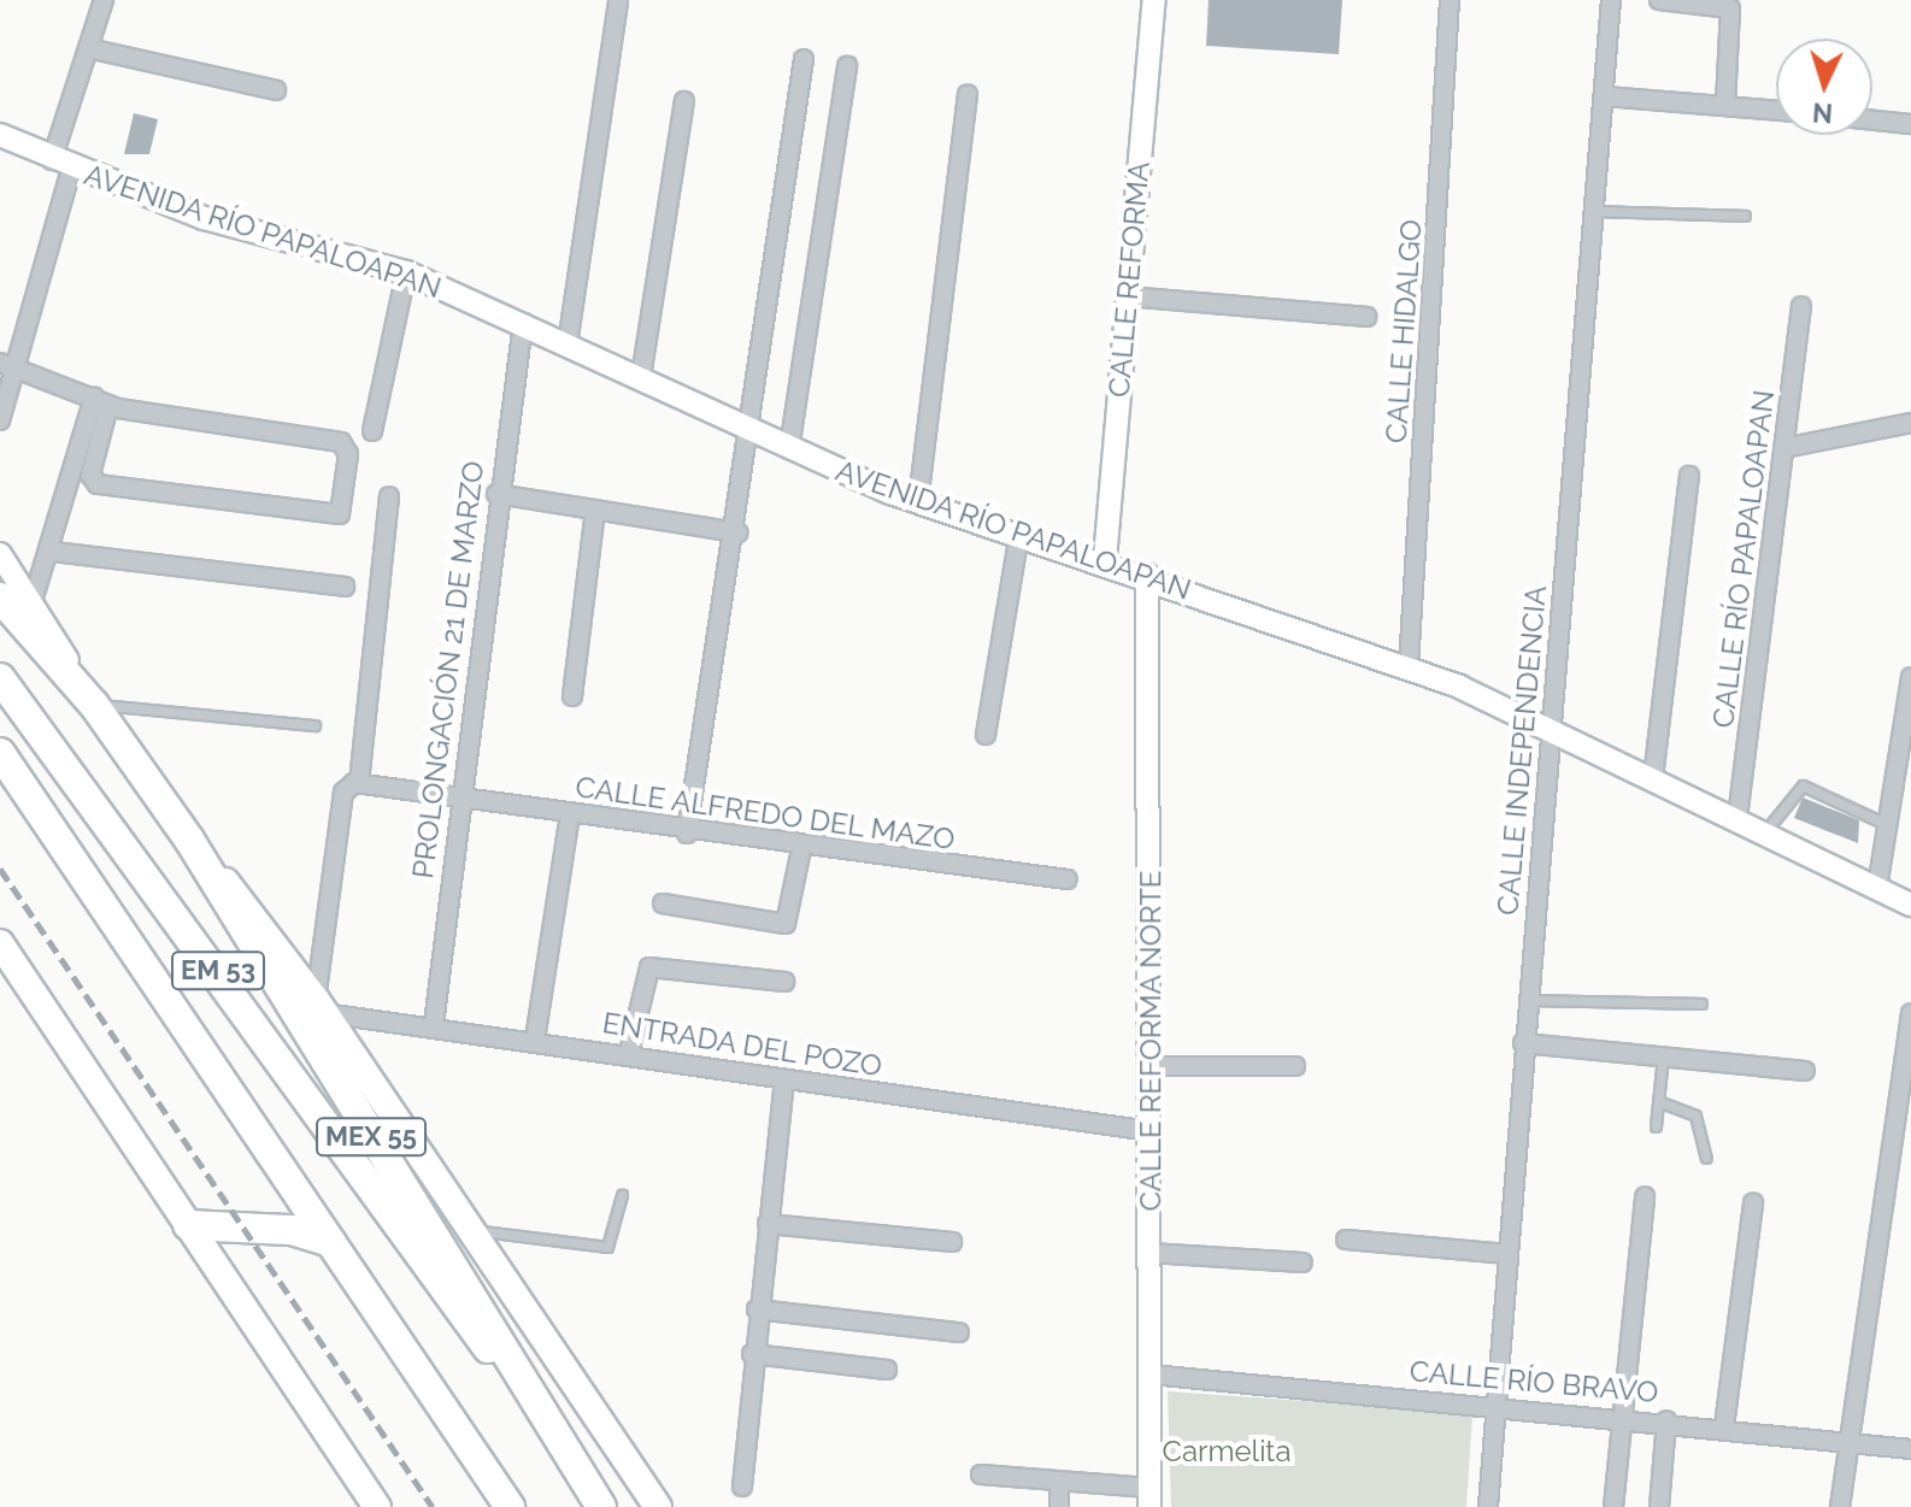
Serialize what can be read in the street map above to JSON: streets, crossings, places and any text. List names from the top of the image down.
{
  "streets": {
    "highway": ["EM 53", "MEX 55"],
    "main road": ["AVENIDA RÍO PAPALOAPAN", "CALLE REFORMA", "CALLE REFORMA NORTE"],
    "street": [
      "CALLE HIDALGO",
      "CALLE RÍO PAPALOAPAN",
      "PROLONGACIÓN 21 DE MARZO",
      "CALLE INDEPENDENCIA",
      "CALLE ALFREDO DEL MAZO",
      "ENTRADA DEL POZO",
      "CALLE RÍO BRAVO"
    ]
  },
  "crossings": [
    ["AVENIDA RÍO PAPALOAPAN", "CALLE REFORMA"],
    ["AVENIDA RÍO PAPALOAPAN", "CALLE HIDALGO"],
    ["AVENIDA RÍO PAPALOAPAN", "CALLE RÍO PAPALOAPAN"],
    ["AVENIDA RÍO PAPALOAPAN", "PROLONGACIÓN 21 DE MARZO"],
    ["AVENIDA RÍO PAPALOAPAN", "CALLE INDEPENDENCIA"],
    ["AVENIDA RÍO PAPALOAPAN", "CALLE REFORMA NORTE"],
    ["PROLONGACIÓN 21 DE MARZO", "CALLE ALFREDO DEL MAZO"],
    ["PROLONGACIÓN 21 DE MARZO", "ENTRADA DEL POZO"],
    ["CALLE INDEPENDENCIA", "CALLE RÍO BRAVO"],
    ["EM 53", "MEX 55"],
    ["CALLE REFORMA NORTE", "ENTRADA DEL POZO"],
    ["CALLE REFORMA NORTE", "CALLE RÍO BRAVO"]
  ],
  "parks": ["Carmelita"],
  "north": "bottom"
}
